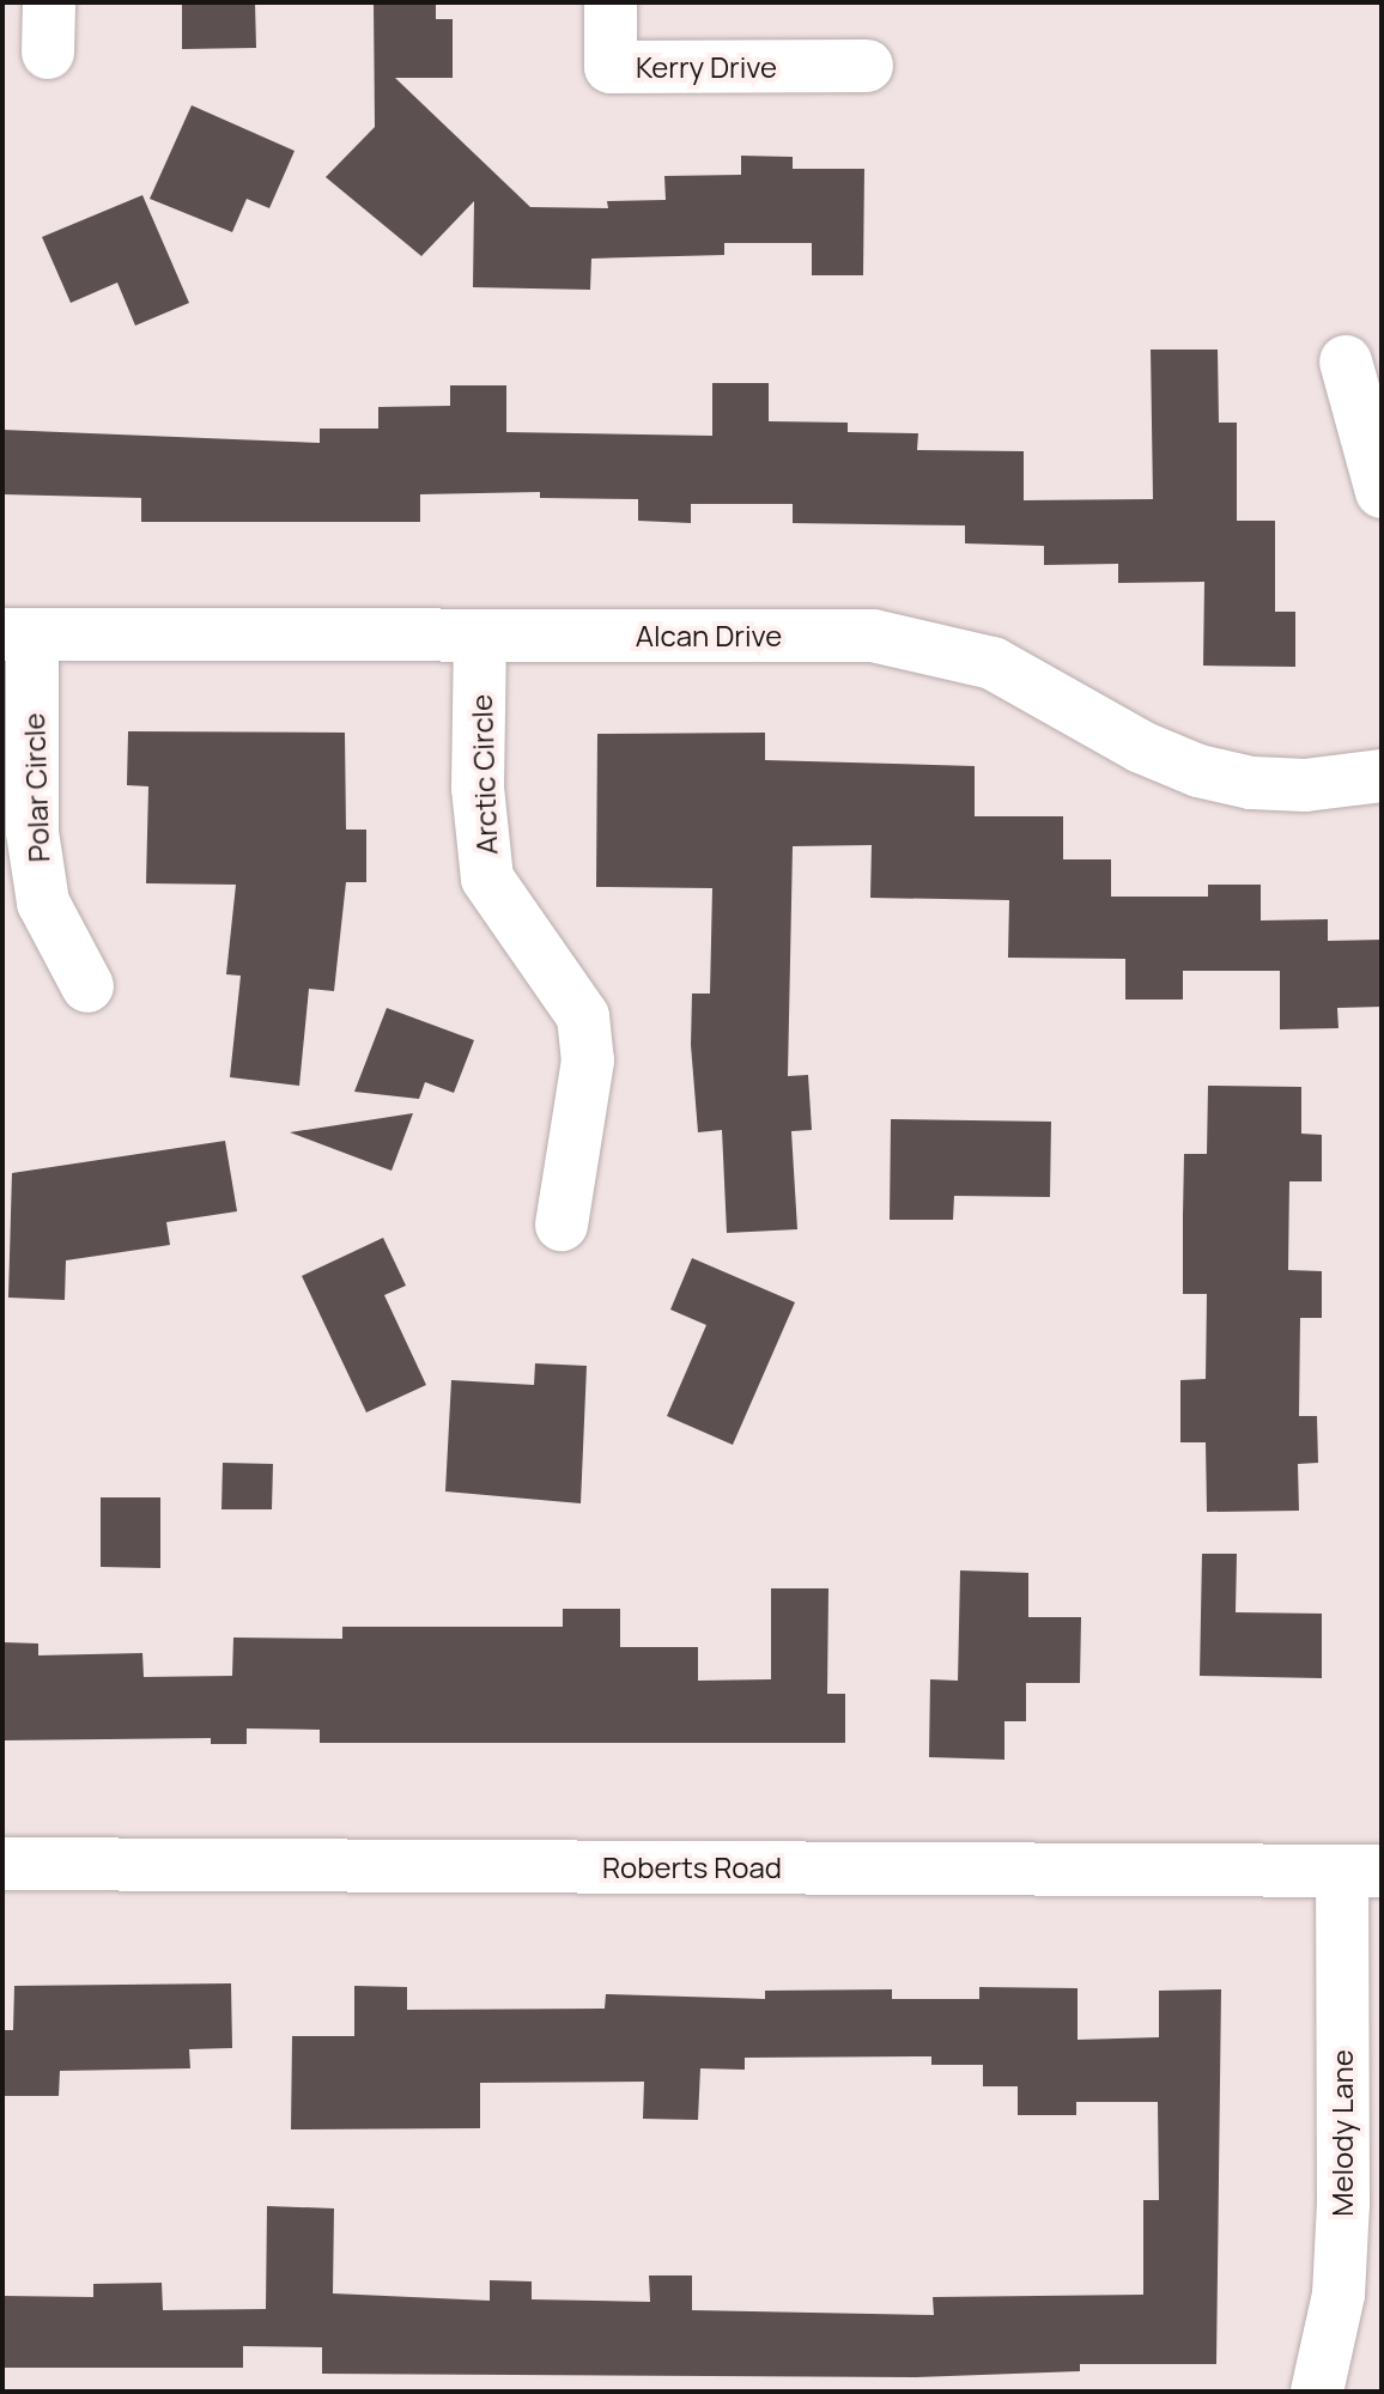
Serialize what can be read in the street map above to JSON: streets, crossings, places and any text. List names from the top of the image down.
{
  "streets": {
    "street": [
      "Kerry Drive",
      "Alcan Drive",
      "Arctic Circle",
      "Polar Circle",
      "Roberts Road",
      "Melody Lane"
    ]
  },
  "crossings": [
    ["Alcan Drive", "Arctic Circle"],
    ["Alcan Drive", "Polar Circle"],
    ["Roberts Road", "Melody Lane"]
  ]
}
